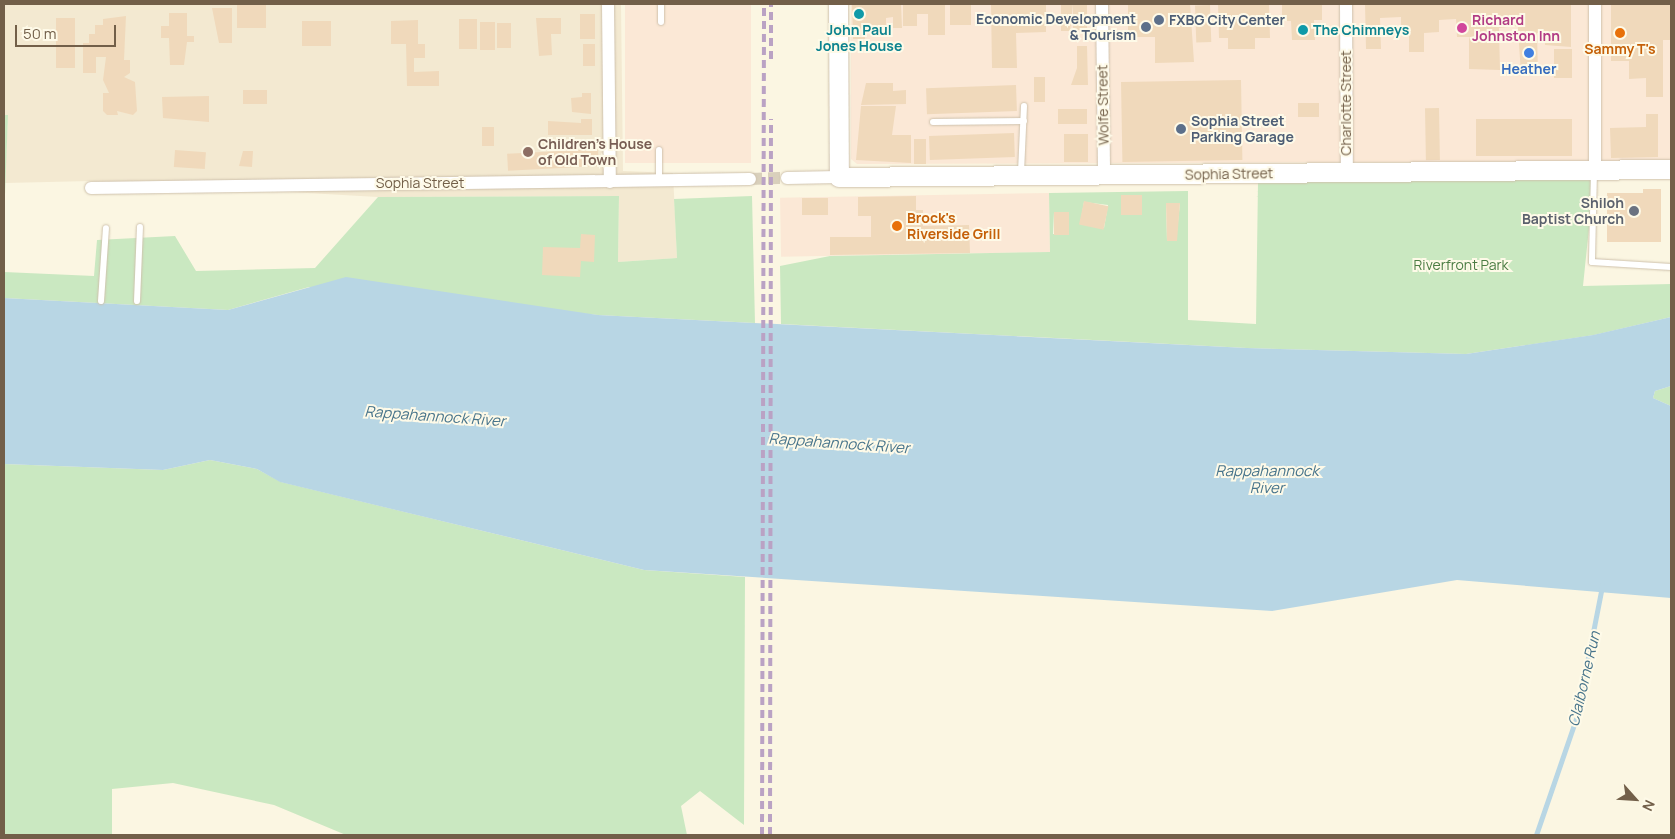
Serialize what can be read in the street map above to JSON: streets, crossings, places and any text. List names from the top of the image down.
{
  "streets": {
    "main road": ["Sophia Street"],
    "street": ["Charlotte Street", "Wolfe Street"]
  },
  "crossings": [
    ["Charlotte Street", "Sophia Street"],
    ["Wolfe Street", "Sophia Street"]
  ],
  "water": ["Rappahannock River", "Claiborne Run"],
  "parks": ["Riverfront Park"],
  "places": [
    "John Paul Jones House",
    "FXBG City Center",
    "Economic Development & Tourism",
    "Richard Johnston Inn",
    "The Chimneys",
    "Sammy T's",
    "Heather",
    "Sophia Street Parking Garage",
    "Children's House of Old Town",
    "Shiloh Baptist Church",
    "Brock's Riverside Grill"
  ],
  "scale_bar": "50 m",
  "north": "bottom right"
}
